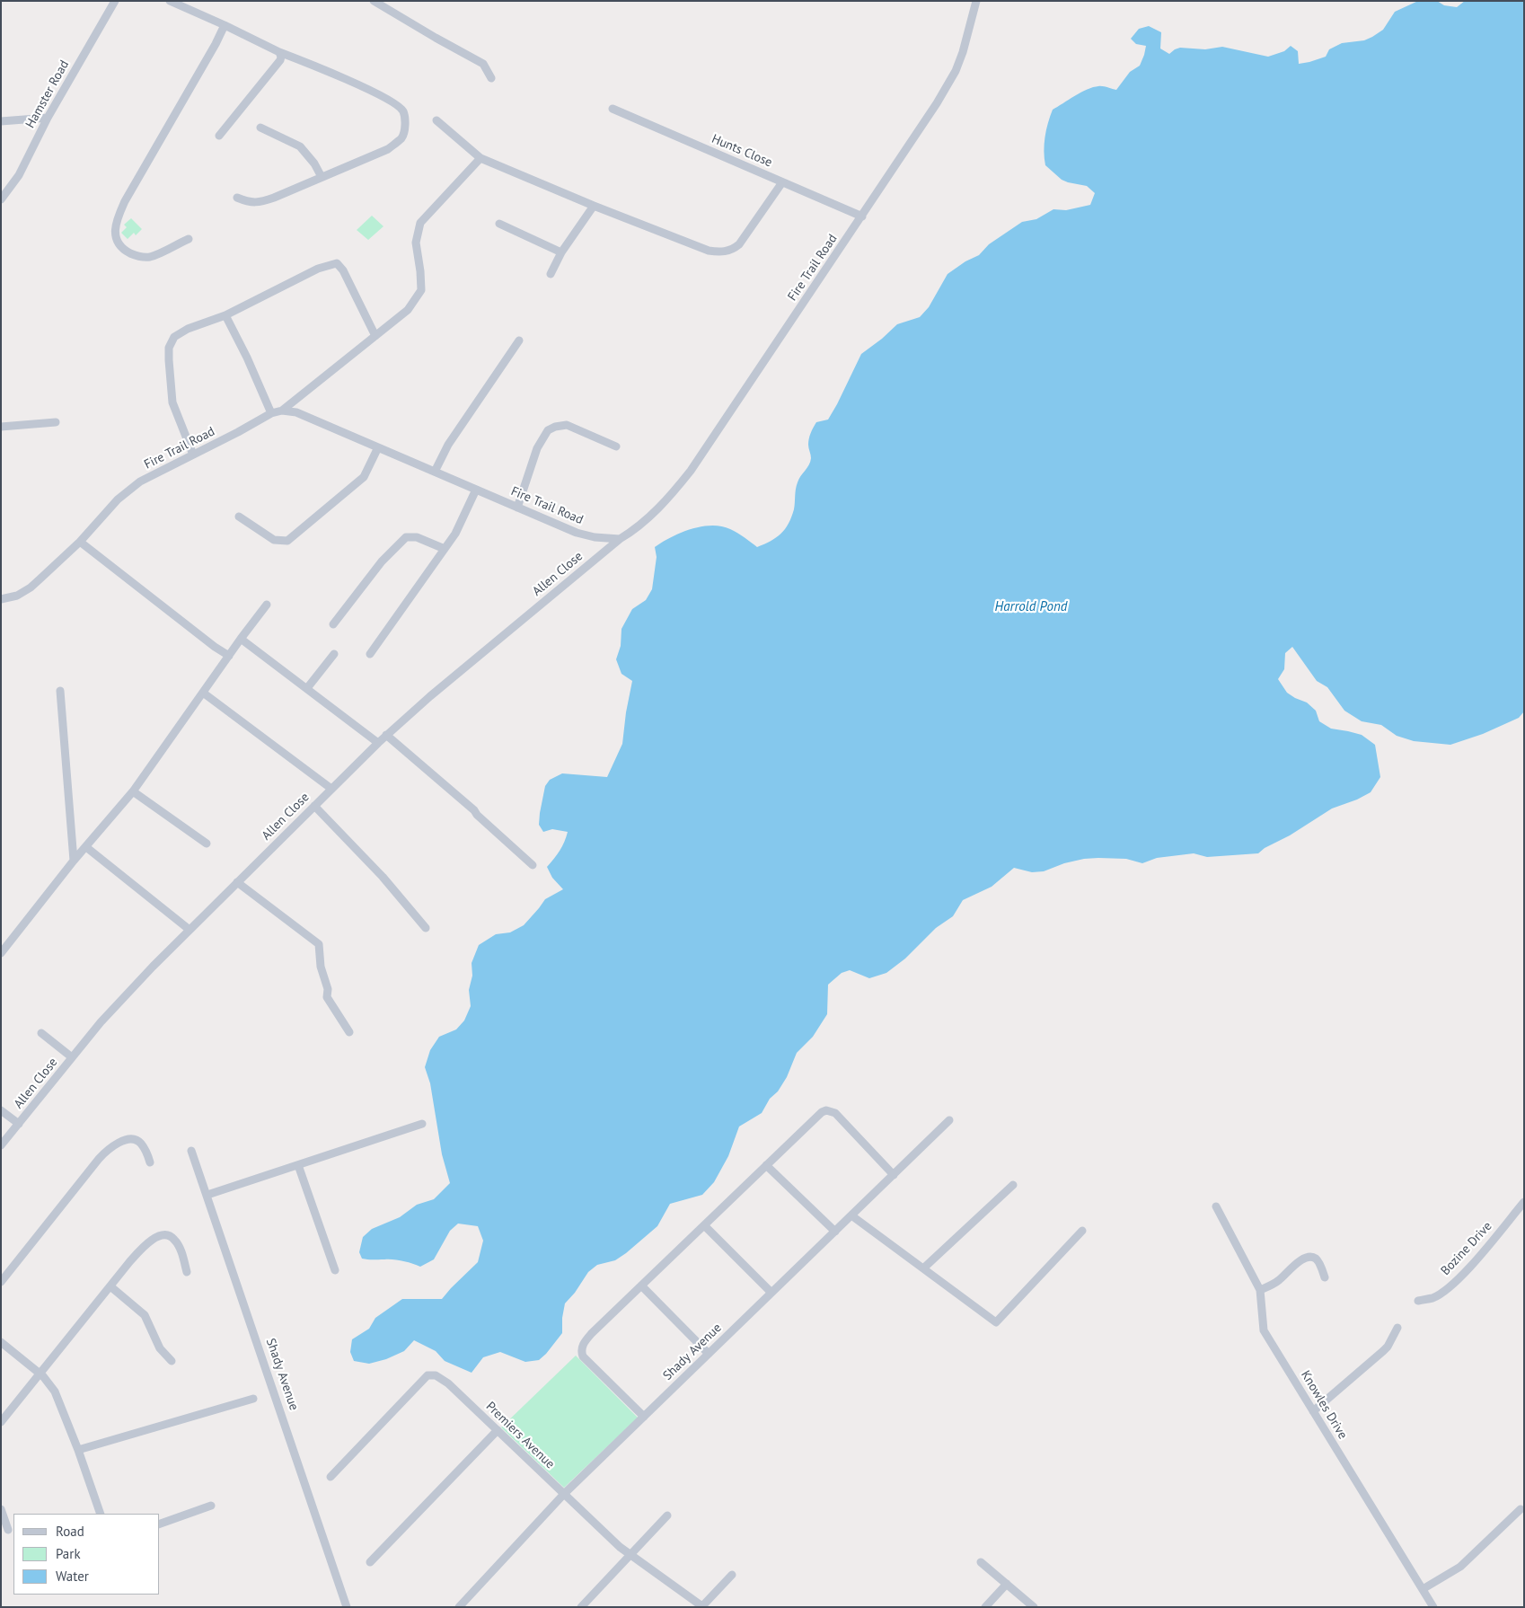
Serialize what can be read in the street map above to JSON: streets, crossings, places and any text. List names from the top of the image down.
{
  "streets": {
    "street": [
      "Hamster Road",
      "Hunts Close",
      "Fire Trail Road",
      "Allen Close",
      "Bozine Drive",
      "Shady Avenue",
      "Knowles Drive",
      "Premiers Avenue"
    ]
  },
  "crossings": [
    ["Hunts Close", "Fire Trail Road"],
    ["Fire Trail Road", "Allen Close"],
    ["Shady Avenue", "Premiers Avenue"]
  ],
  "water": ["Harrold Pond"],
  "legend": ["Road", "Park", "Water"]
}
